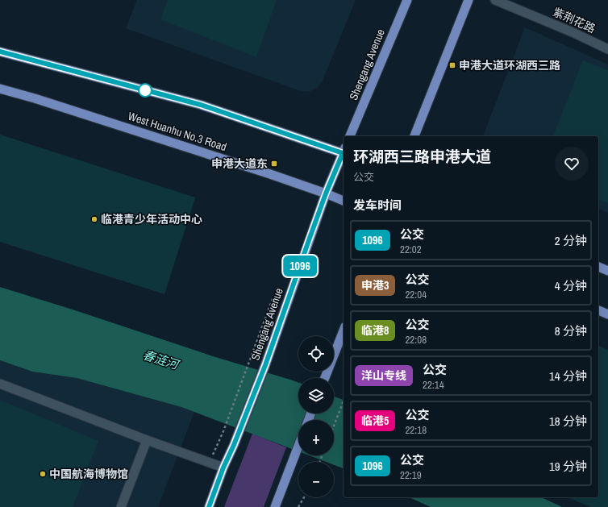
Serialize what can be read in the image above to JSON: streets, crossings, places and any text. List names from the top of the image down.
{
  "streets": {
    "main road": ["Shengang Avenue", "West Huanhu No.3 Road"],
    "street": ["紫荆花路"]
  },
  "crossings": [
    ["Shengang Avenue", "West Huanhu No.3 Road"]
  ],
  "water": ["春涟河"],
  "places": {
    "transit": ["申港大道环湖西三路", "申港大道东"],
    "other": ["临港青少年活动中心", "中国航海博物馆"]
  },
  "lines": ["bus line 1096"],
  "page": {
    "on_map": "1096",
    "heading": [
      ["环湖西三路申港大道", "公交"],
      "发车时间"
    ],
    "list": [
      {
        "mark": "1096",
        "name": "公交",
        "note": "22:02",
        "value": "2 分钟"
      },
      {
        "mark": "申港3",
        "name": "公交",
        "note": "22:04",
        "value": "4 分钟"
      },
      {
        "mark": "临港8",
        "name": "公交",
        "note": "22:08",
        "value": "8 分钟"
      },
      {
        "mark": "洋山专线",
        "name": "公交",
        "note": "22:14",
        "value": "14 分钟"
      },
      {
        "mark": "临港5",
        "name": "公交",
        "note": "22:18",
        "value": "18 分钟"
      },
      {
        "mark": "1096",
        "name": "公交",
        "note": "22:19",
        "value": "19 分钟"
      }
    ],
    "map_buttons": ["+", "−"]
  }
}
